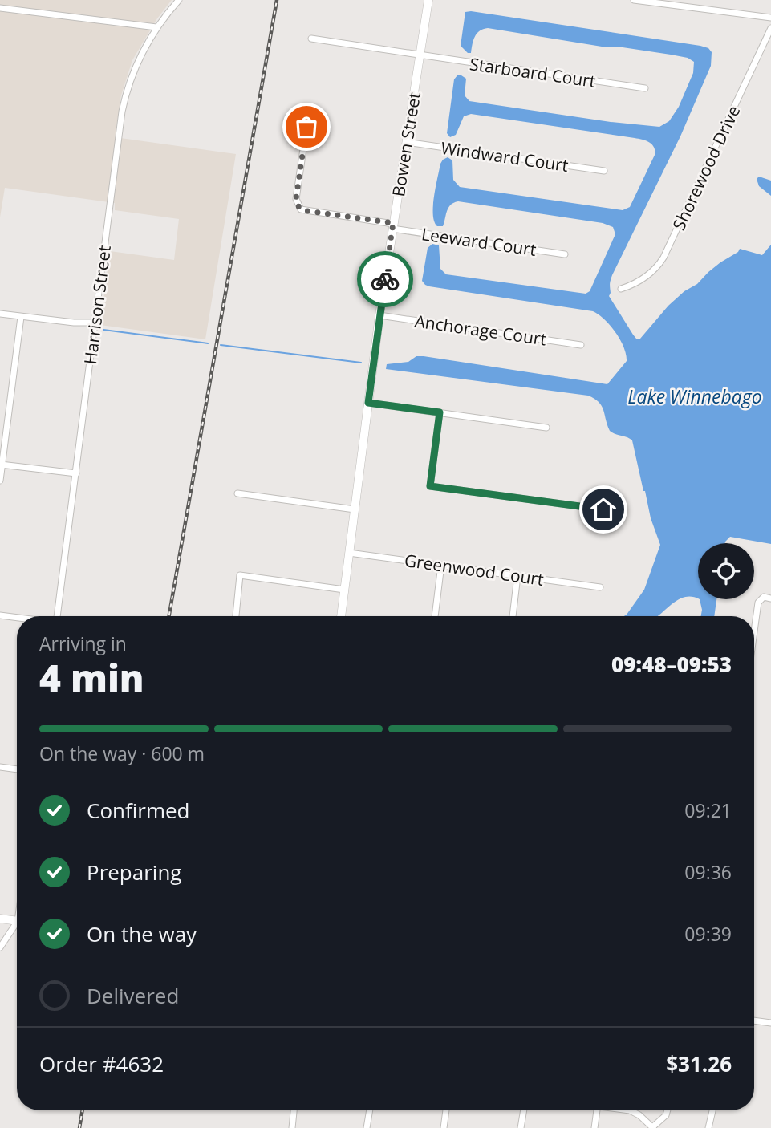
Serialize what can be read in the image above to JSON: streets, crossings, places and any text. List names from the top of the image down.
{
  "streets": {
    "main road": ["Bowen Street"],
    "street": [
      "Starboard Court",
      "Windward Court",
      "Shorewood Drive",
      "Leeward Court",
      "Harrison Street",
      "Anchorage Court",
      "Greenwood Court"
    ]
  },
  "crossings": [
    ["Starboard Court", "Bowen Street"],
    ["Bowen Street", "Windward Court"],
    ["Bowen Street", "Leeward Court"],
    ["Bowen Street", "Anchorage Court"],
    ["Bowen Street", "Greenwood Court"]
  ],
  "water": ["Lake Winnebago"],
  "page": {
    "heading": ["4 min", "Arriving in", "09:48–09:53"],
    "panel": ["Order #4632", "$31.26"],
    "bar": "On the way · 600 m",
    "list": [
      ["Confirmed", "09:21"],
      ["Preparing", "09:36"],
      ["On the way", "09:39"],
      "Delivered"
    ]
  }
}
